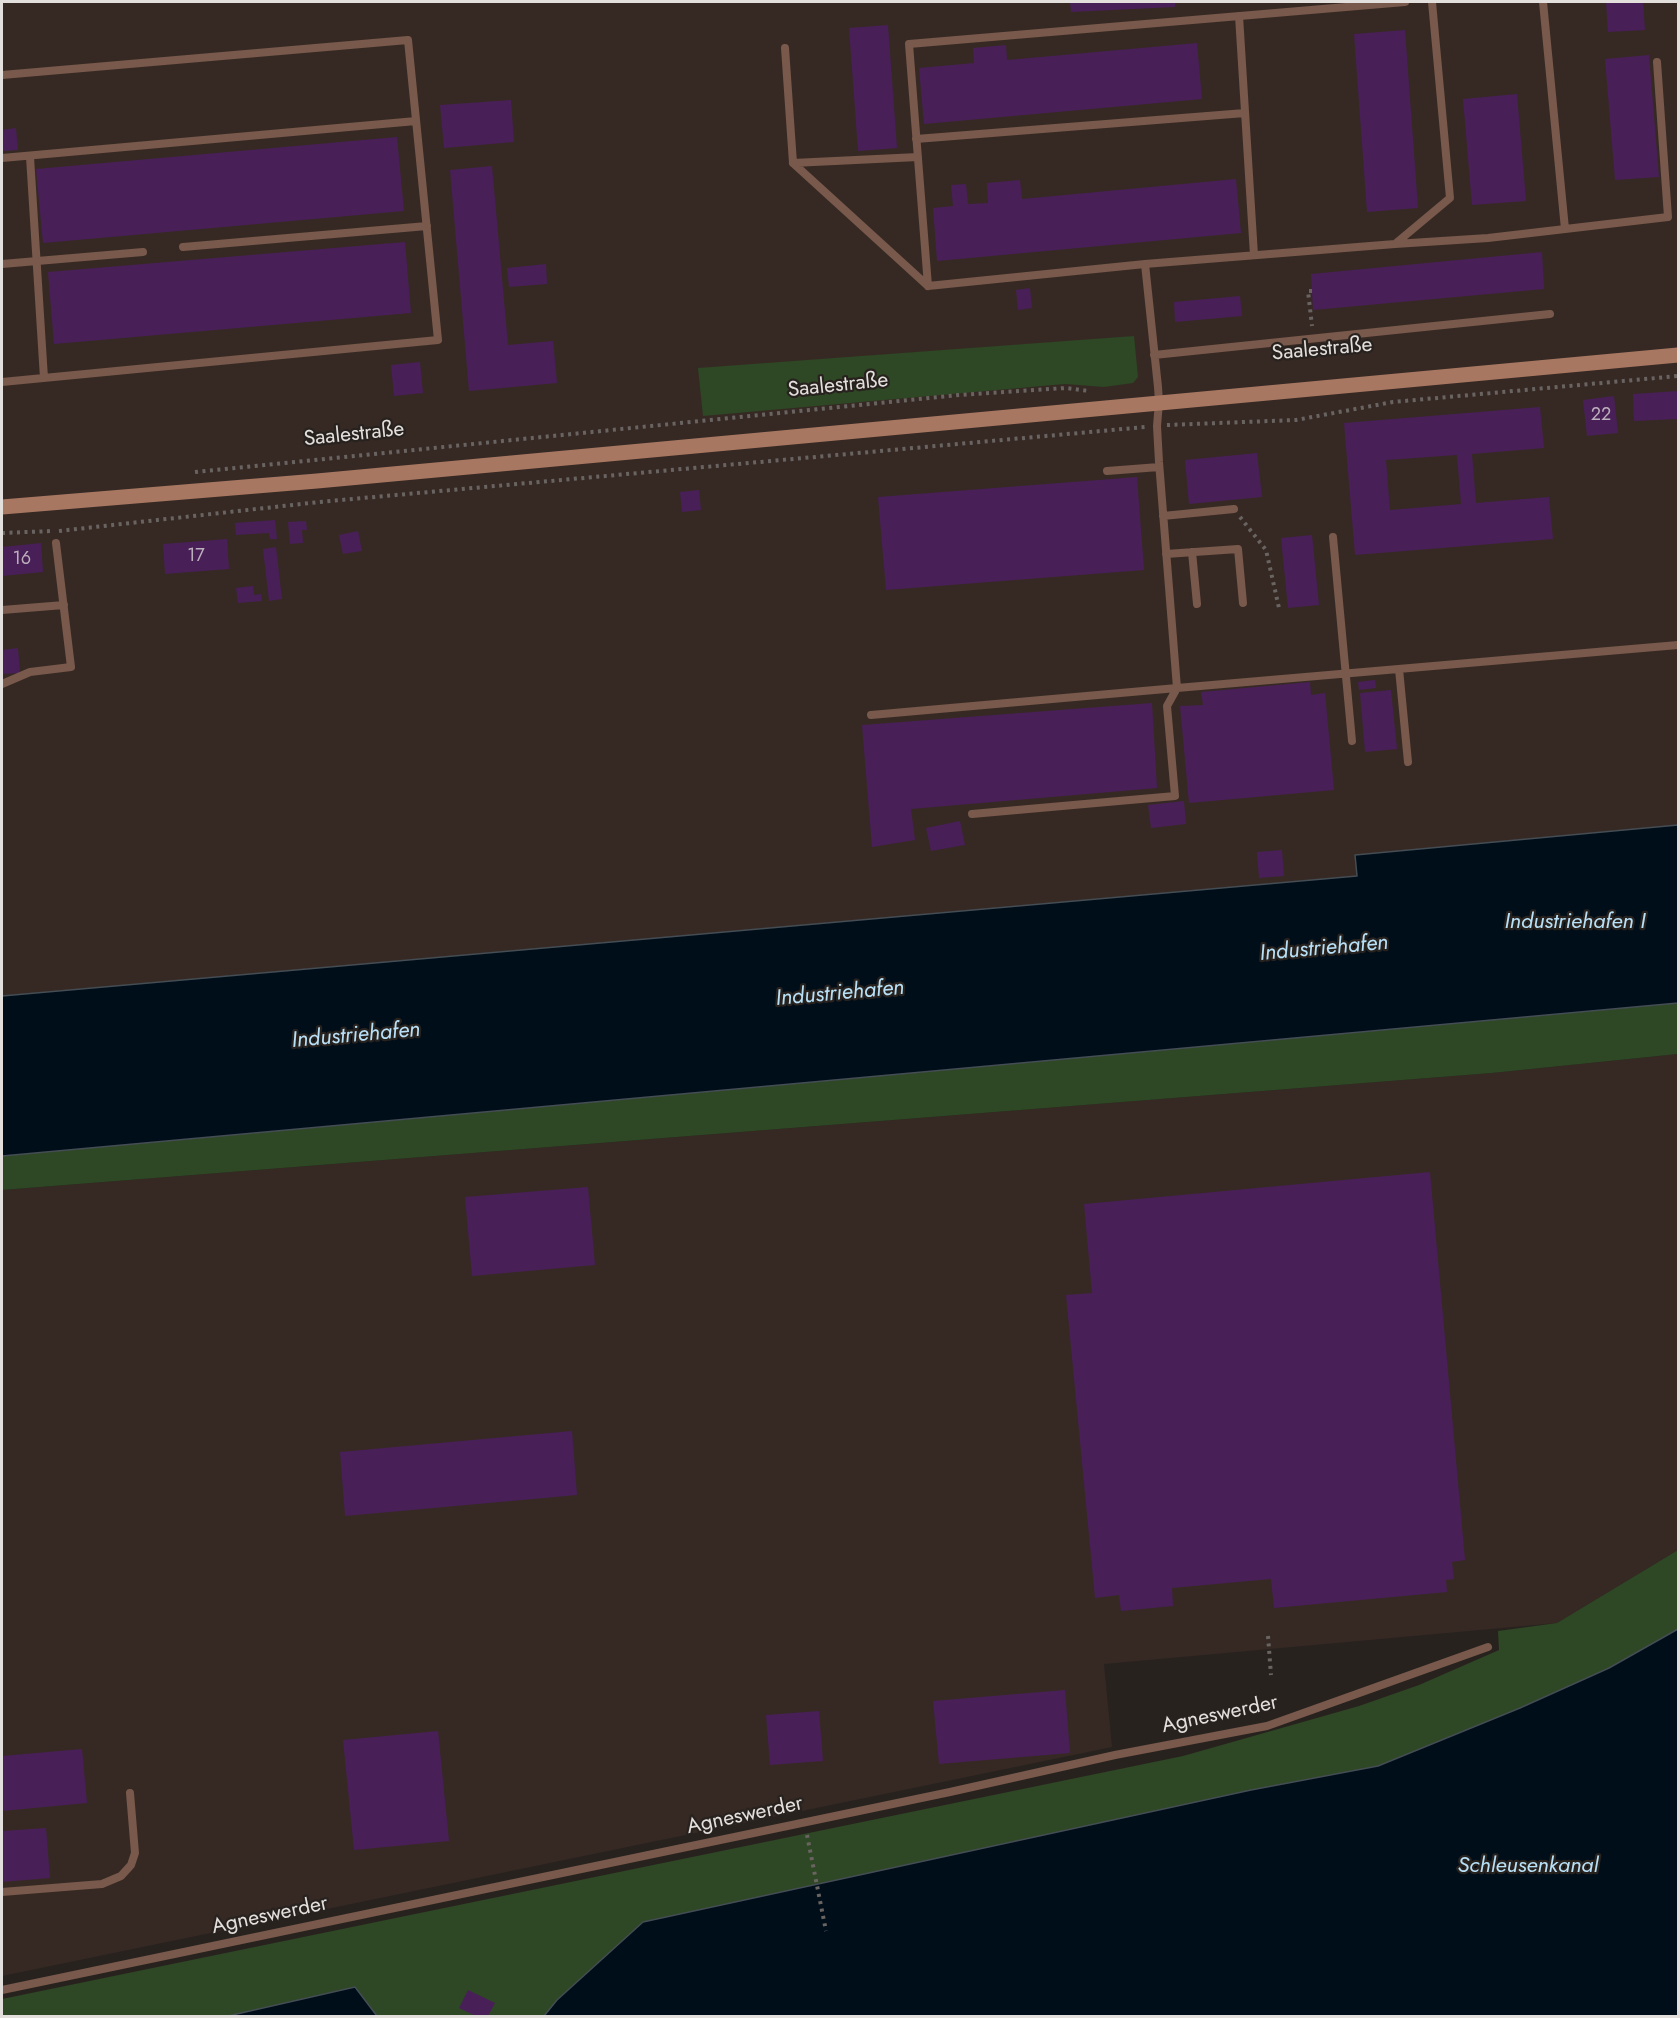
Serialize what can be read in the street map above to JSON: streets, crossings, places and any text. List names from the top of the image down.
{
  "streets": {
    "main road": ["Saalestraße"],
    "lane": ["Agneswerder"]
  },
  "water": ["Industriehafen I", "Industriehafen", "Schleusenkanal"],
  "house_numbers": ["22", "17", "16"]
}
